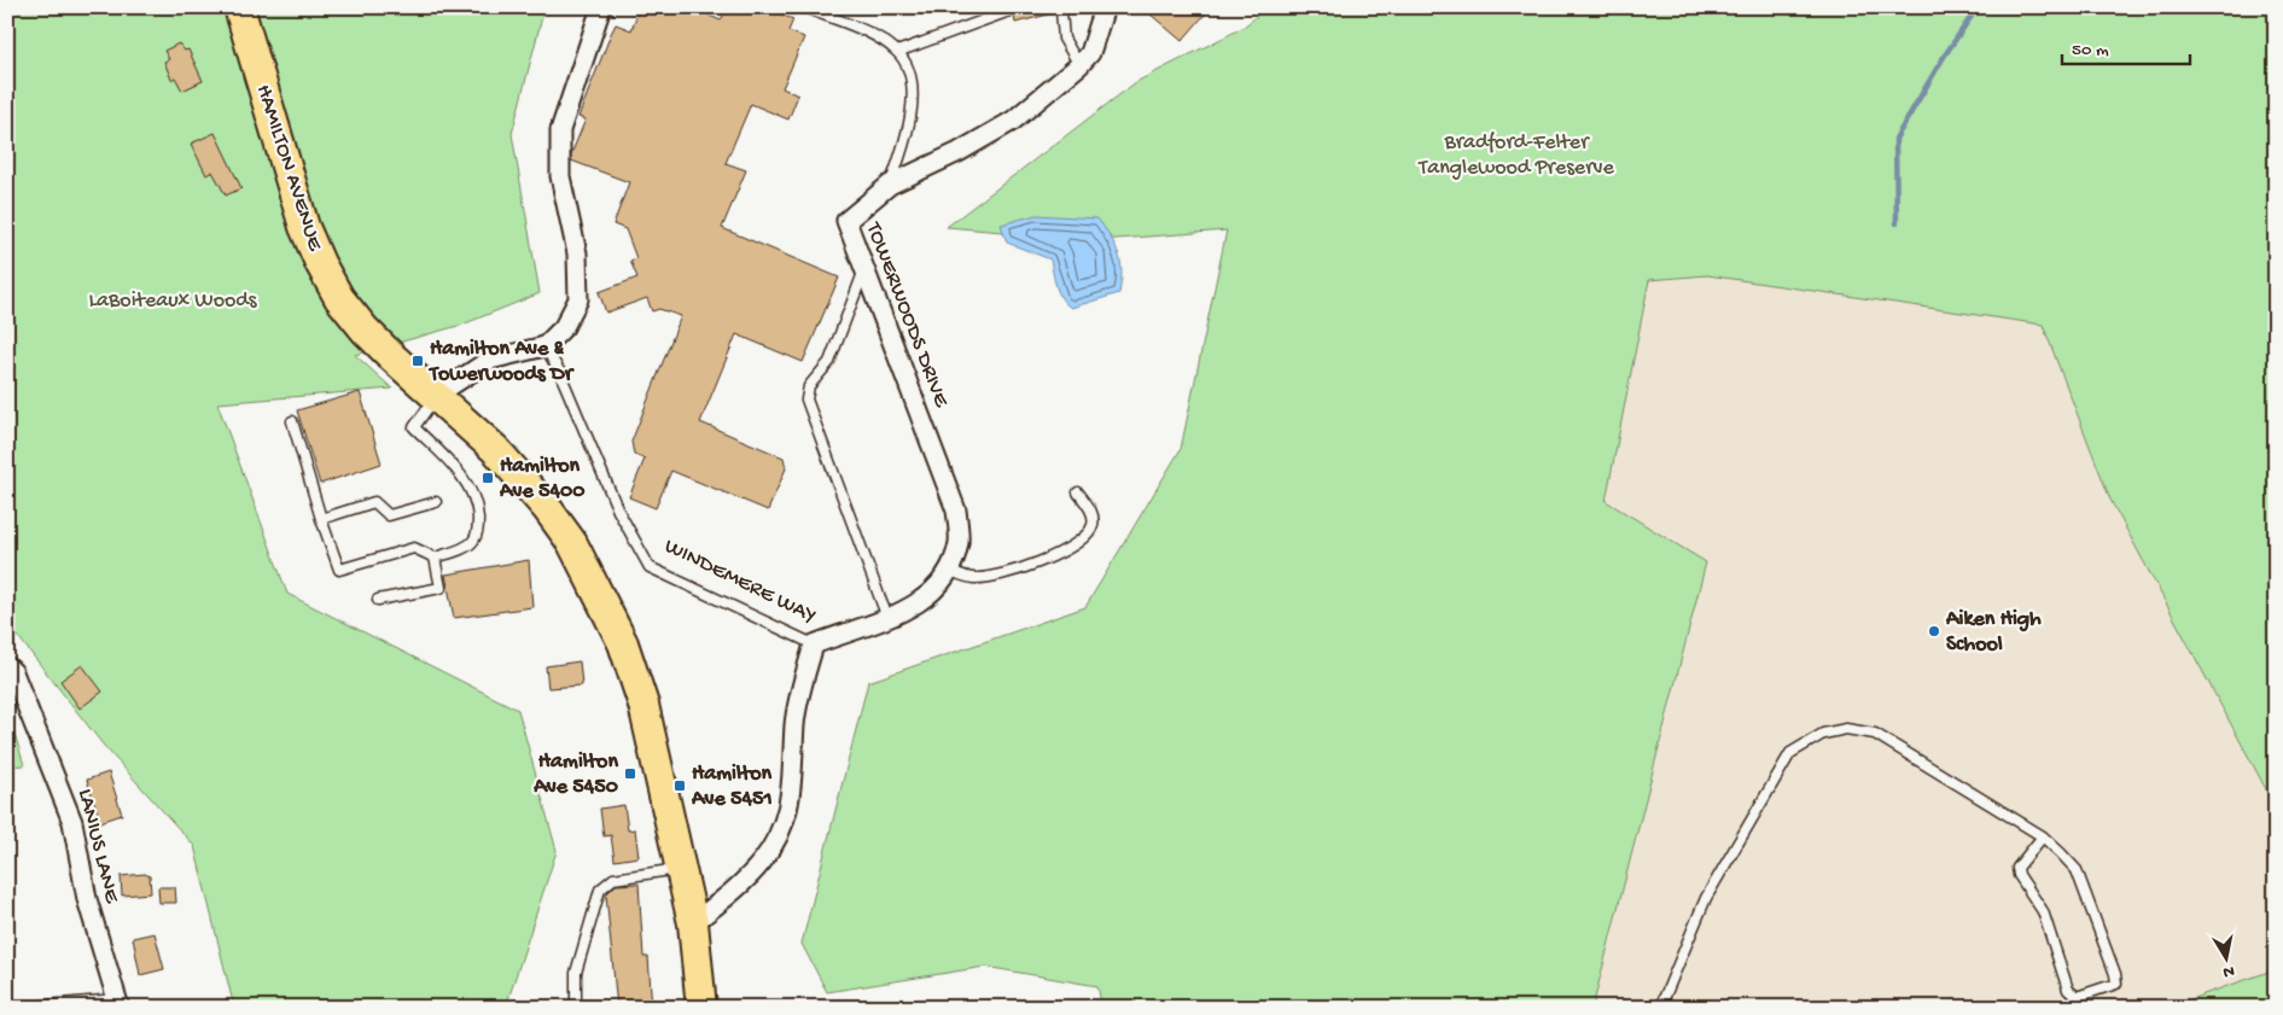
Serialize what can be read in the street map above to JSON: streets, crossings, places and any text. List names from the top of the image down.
{
  "streets": {
    "main road": ["HAMILTON AVENUE"],
    "street": ["TOWERWOODS DRIVE", "WINDEMERE WAY", "LANIUS LANE"]
  },
  "crossings": [
    ["HAMILTON AVENUE", "WINDEMERE WAY"],
    ["TOWERWOODS DRIVE", "WINDEMERE WAY"]
  ],
  "parks": ["Bradford-Felter Tanglewood Preserve", "LaBoiteaux Woods"],
  "places": {
    "transit": [
      "Hamilton Ave & Towerwoods Dr",
      "Hamilton Ave 5400",
      "Hamilton Ave 5450",
      "Hamilton Ave 5451"
    ],
    "other": ["Aiken High School"]
  },
  "scale_bar": "50 m",
  "north": "bottom"
}
